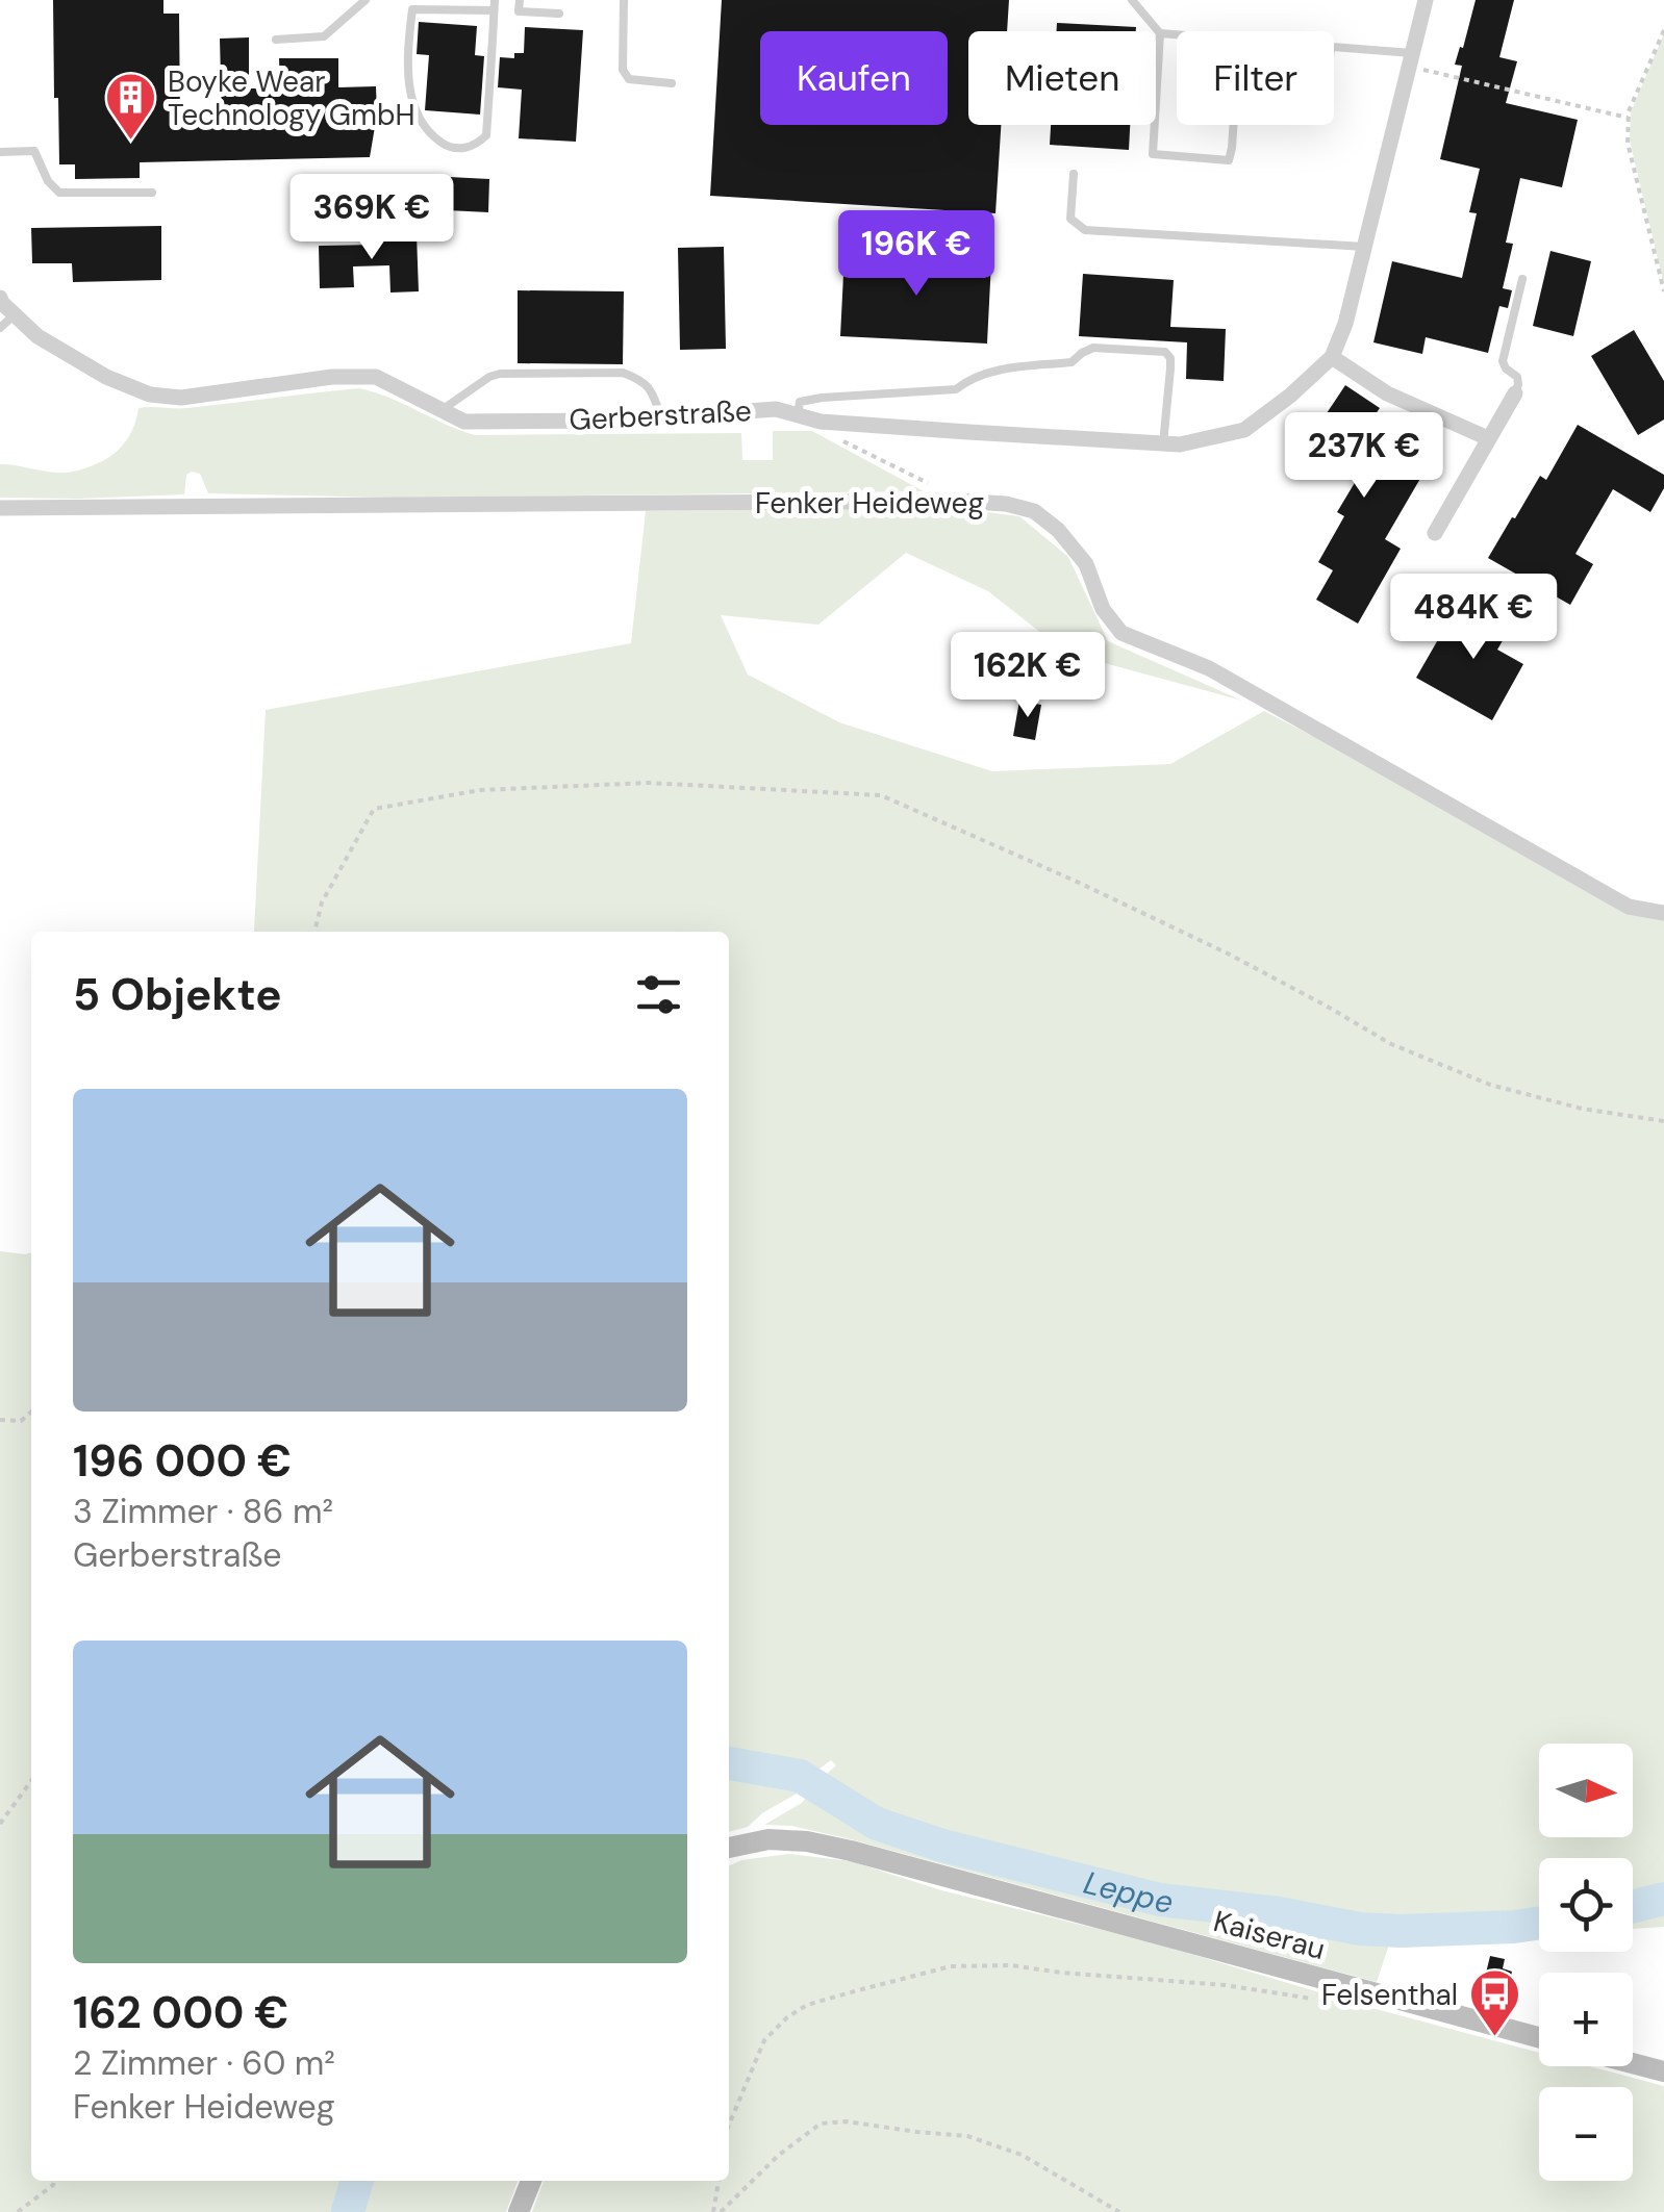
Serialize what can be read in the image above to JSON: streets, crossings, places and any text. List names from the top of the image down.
{
  "streets": {
    "main road": ["Kaiserau"],
    "street": ["Gerberstraße", "Fenker Heideweg"]
  },
  "water": ["Leppe"],
  "places": {
    "building": ["Boyke Wear Technology GmbH"],
    "bus stop": ["Felsenthal"]
  },
  "north": "right",
  "page": {
    "chip": ["Kaufen", "Mieten", "Filter"],
    "price": [
      "369K €",
      "196K €",
      "237K €",
      "484K €",
      "162K €"
    ],
    "heading": "5 Objekte",
    "list": [
      {
        "name": "196 000 €",
        "note": "3 Zimmer · 86 m² · Gerberstraße"
      },
      {
        "name": "162 000 €",
        "note": "2 Zimmer · 60 m² · Fenker Heideweg"
      }
    ],
    "map_buttons": ["+", "−"]
  }
}
